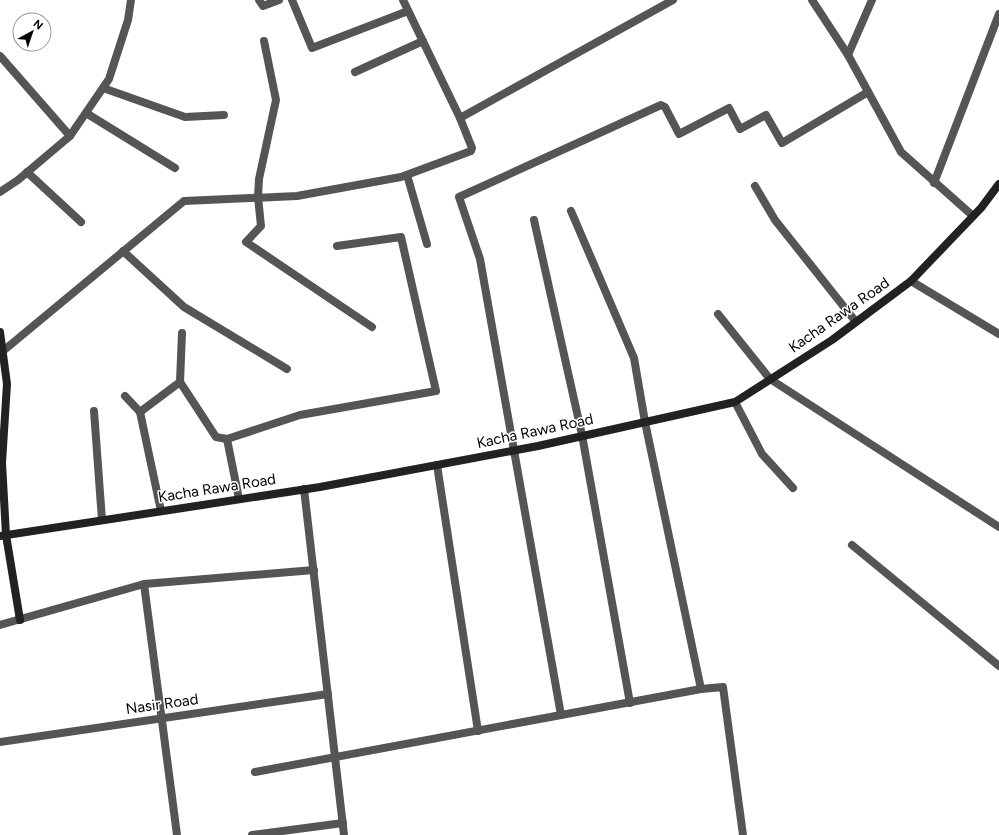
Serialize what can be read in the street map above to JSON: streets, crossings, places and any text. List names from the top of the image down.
{
  "streets": {
    "street": ["Kacha Rawa Road", "Nasir Road"]
  },
  "north": "top right"
}
